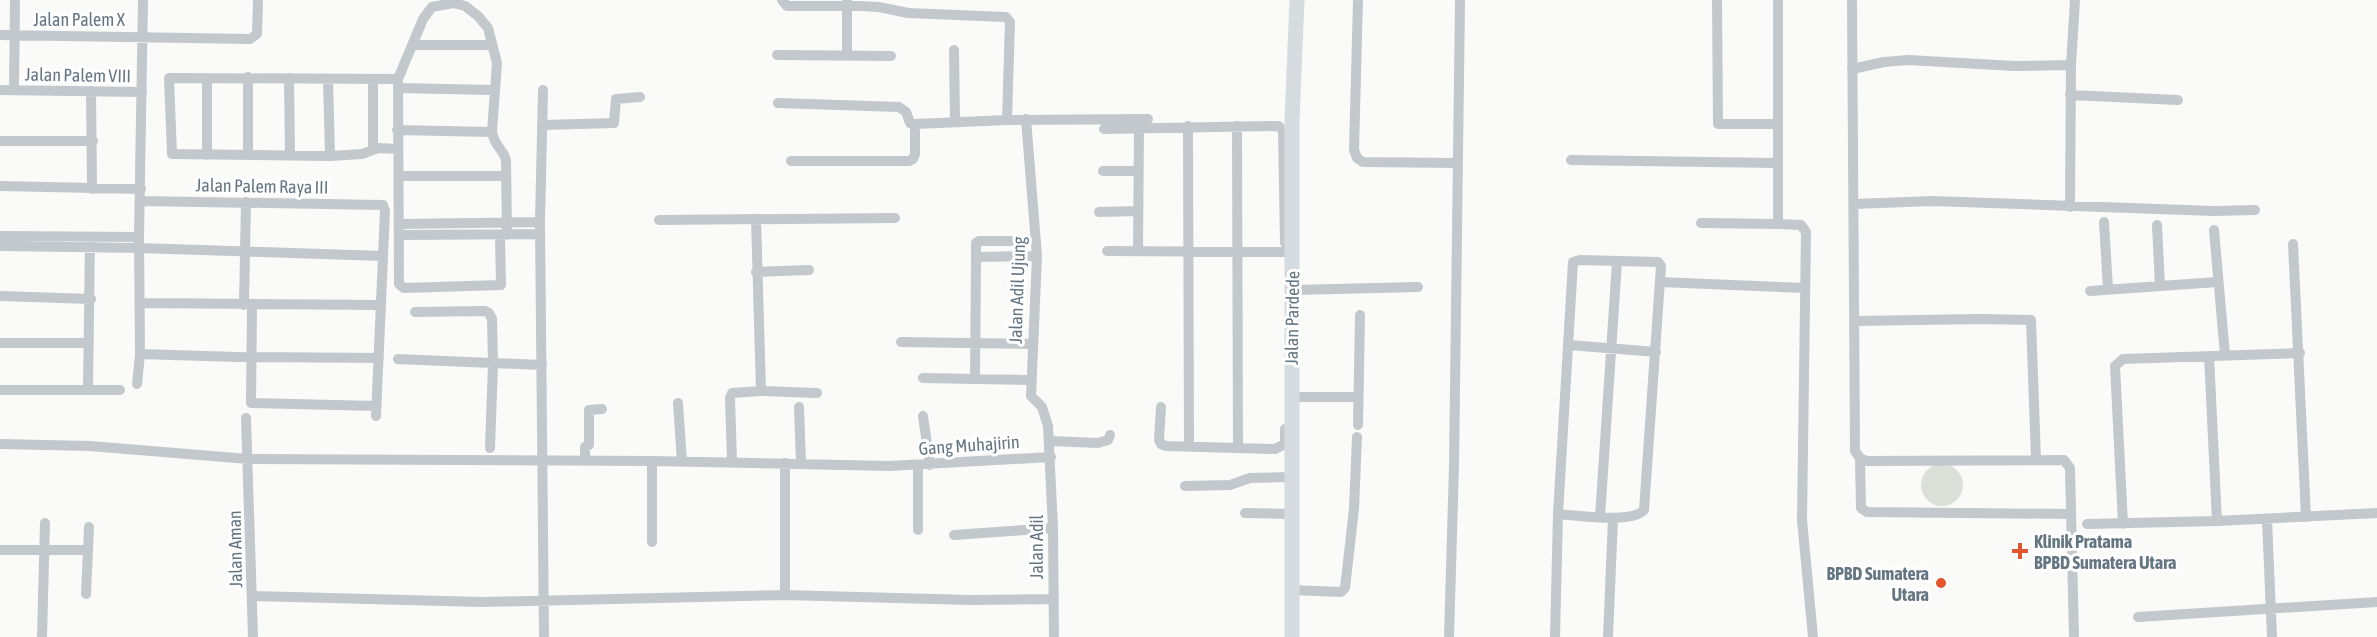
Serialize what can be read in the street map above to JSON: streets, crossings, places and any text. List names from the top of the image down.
{
  "streets": {
    "street": [
      "Jalan Palem X",
      "Jalan Palem VIII",
      "Jalan Palem Raya III",
      "Jalan Adil Ujung",
      "Jalan Pardede",
      "Gang Muhajirin",
      "Jalan Adil",
      "Jalan Aman"
    ]
  },
  "crossings": [
    ["Jalan Adil Ujung", "Gang Muhajirin"],
    ["Jalan Adil Ujung", "Jalan Adil"],
    ["Gang Muhajirin", "Jalan Adil"],
    ["Gang Muhajirin", "Jalan Aman"]
  ],
  "places": {
    "health": ["Klinik Pratama BPBD Sumatera Utara"],
    "other": ["BPBD Sumatera Utara"]
  }
}
